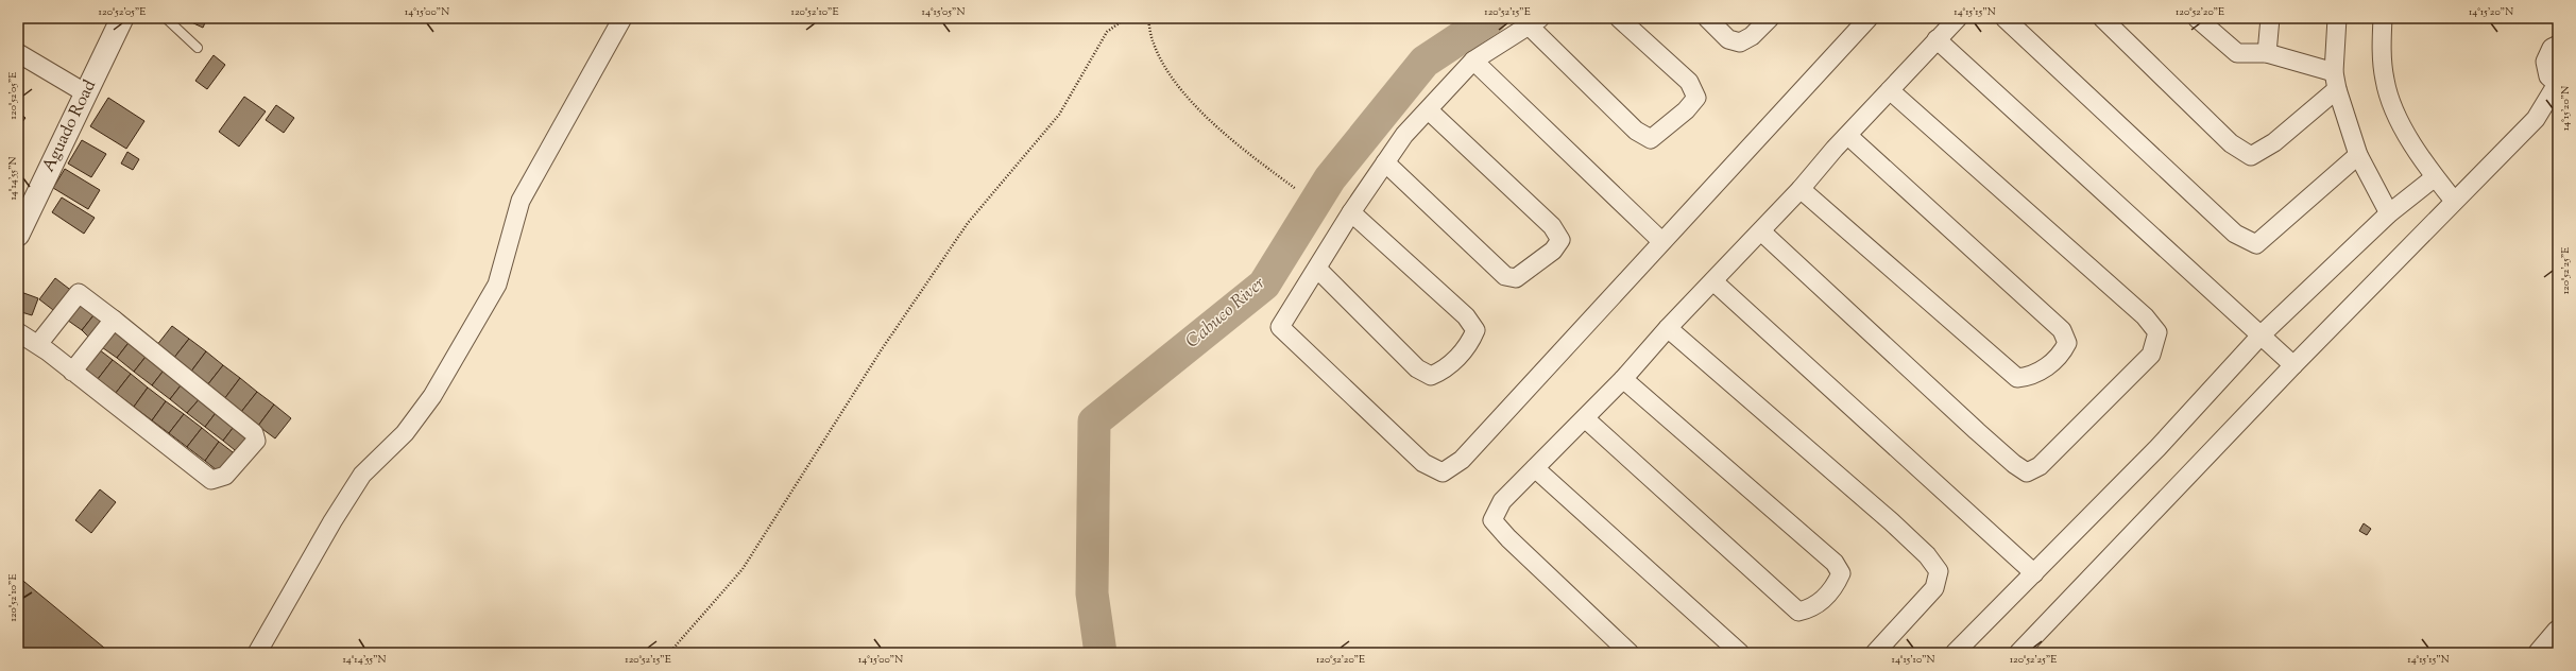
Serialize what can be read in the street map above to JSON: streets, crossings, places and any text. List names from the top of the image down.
{
  "streets": {
    "street": ["Aguado Road"]
  },
  "water": ["Cabuco River"],
  "coordinates": [
    "120°52'05\"E",
    "14°15'00\"N",
    "120°52'10\"E",
    "14°15'05\"N",
    "120°52'15\"E",
    "14°15'15\"N",
    "120°52'20\"E",
    "14°15'20\"N",
    "14°14'55\"N",
    "120°52'25\"E",
    "14°15'10\"N"
  ]
}
